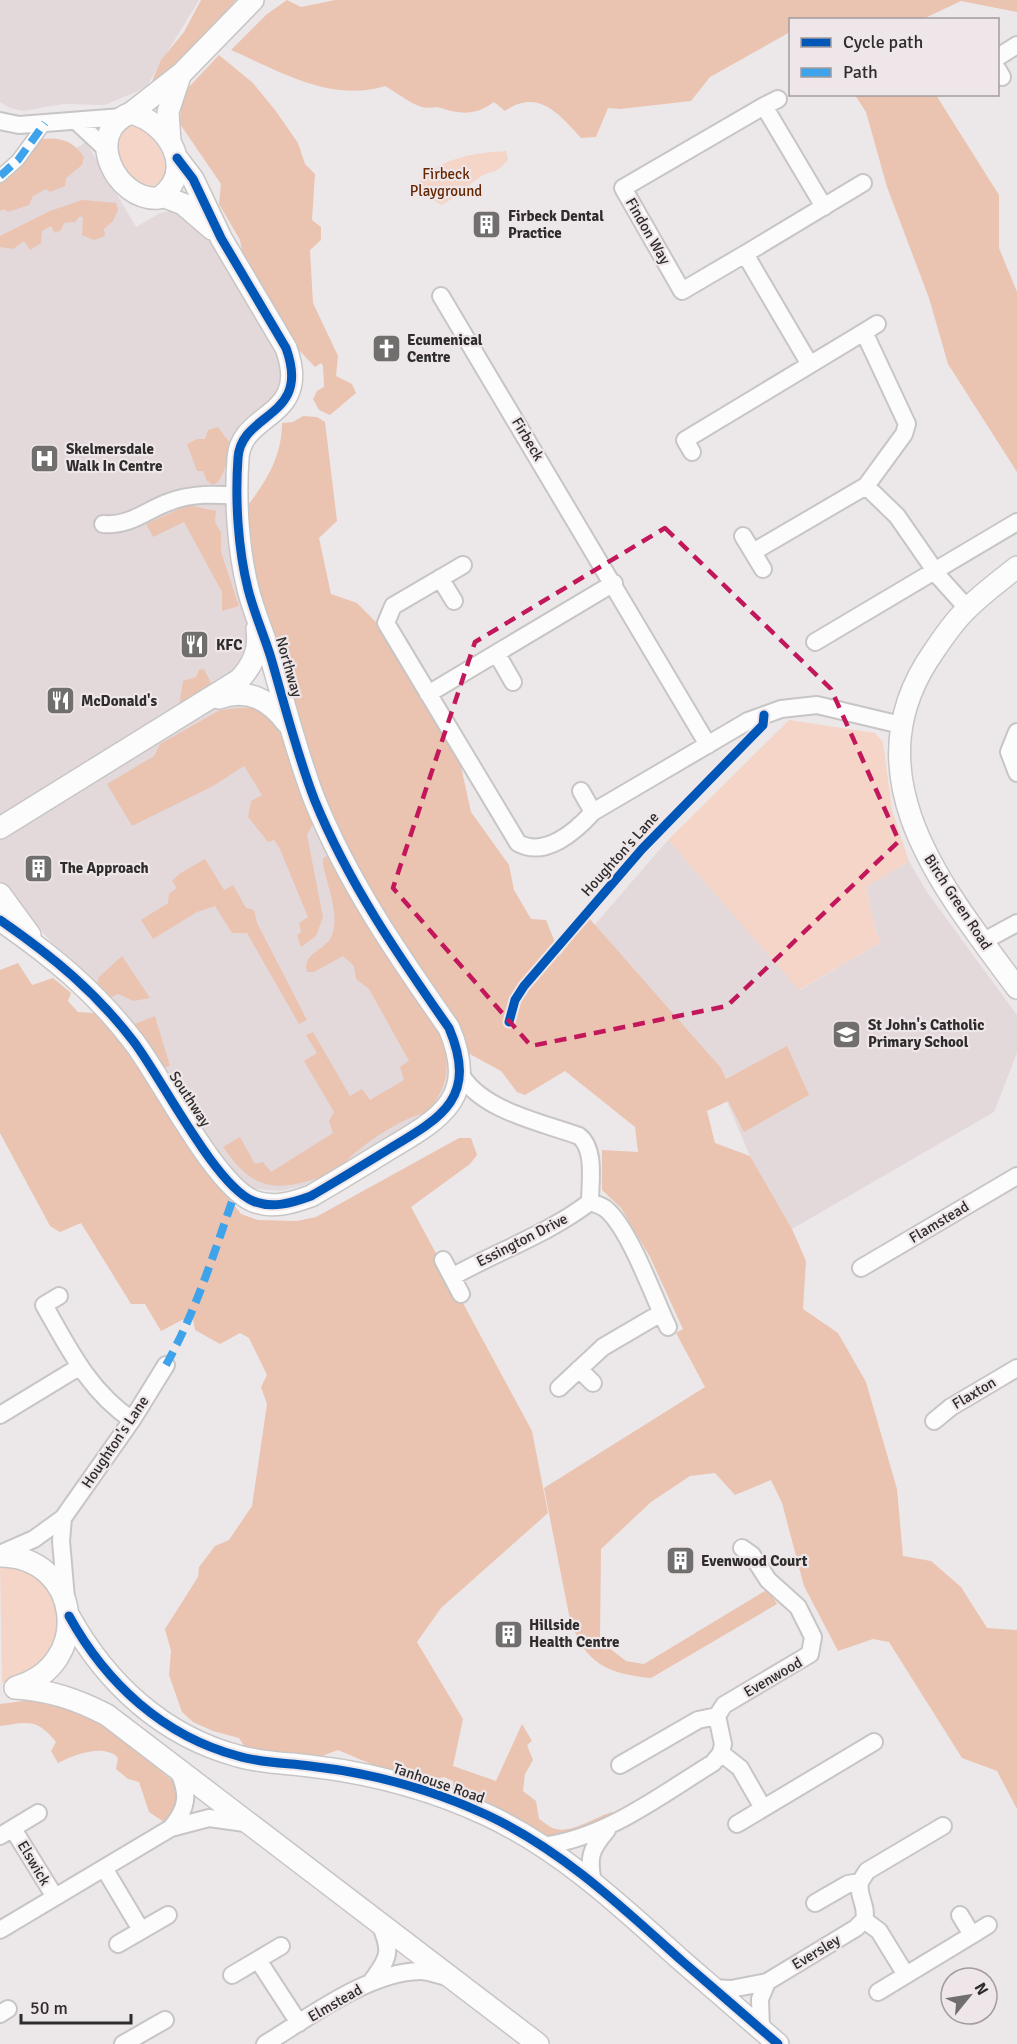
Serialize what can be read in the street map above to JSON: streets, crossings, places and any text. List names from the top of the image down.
{
  "streets": {
    "street": [
      "Findon Way",
      "Firbeck",
      "Northway",
      "Houghton's Lane",
      "Birch Green Road",
      "Southway",
      "Flamstead",
      "Essington Drive",
      "Flaxton",
      "Evenwood",
      "Tanhouse Road",
      "Elswick",
      "Eversley",
      "Elmstead"
    ]
  },
  "crossings": [
    ["Northway", "Southway"],
    ["Houghton's Lane", "Tanhouse Road"],
    ["Tanhouse Road", "Eversley"]
  ],
  "parks": ["Firbeck Playground"],
  "places": {
    "building": [
      "Firbeck Dental Practice",
      "The Approach",
      "Evenwood Court",
      "Hillside Health Centre"
    ],
    "church": ["Ecumenical Centre"],
    "hospital": ["Skelmersdale Walk In Centre"],
    "restaurant": ["KFC", "McDonald's"],
    "school or university": ["St John's Catholic Primary School"]
  },
  "legend": ["Cycle path", "Path"],
  "scale_bar": "50 m",
  "north": "top right"
}
